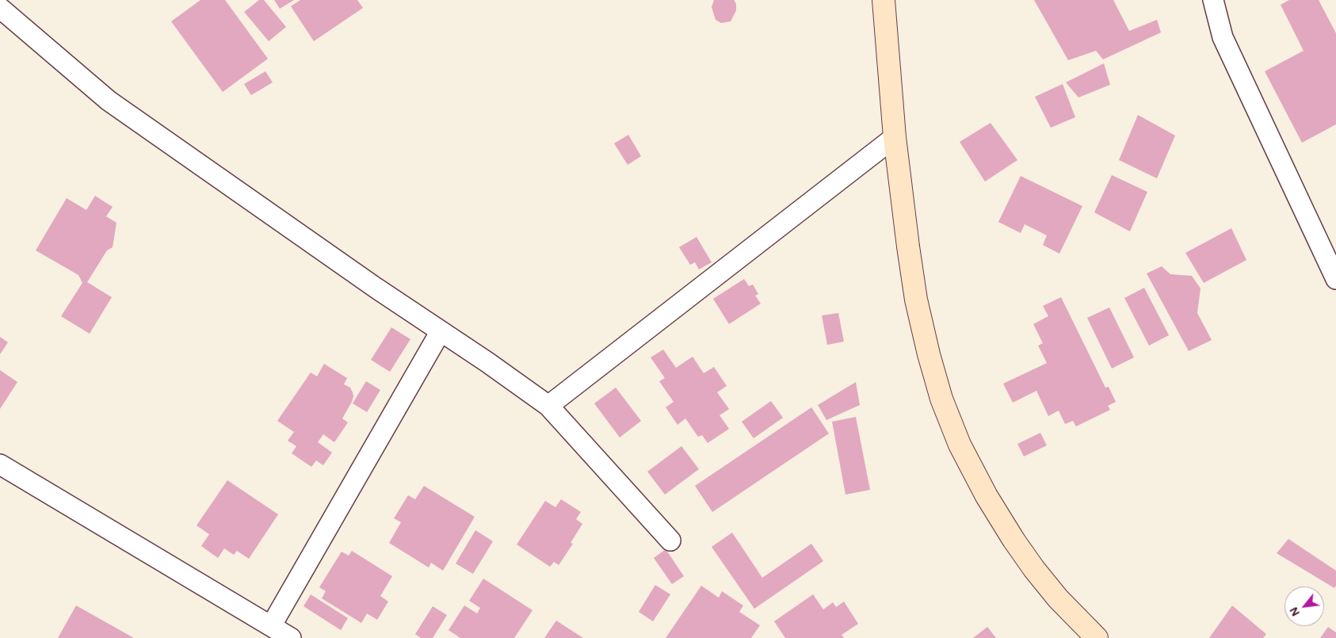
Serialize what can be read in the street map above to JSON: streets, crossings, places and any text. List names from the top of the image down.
{
  "north": "bottom left"
}
